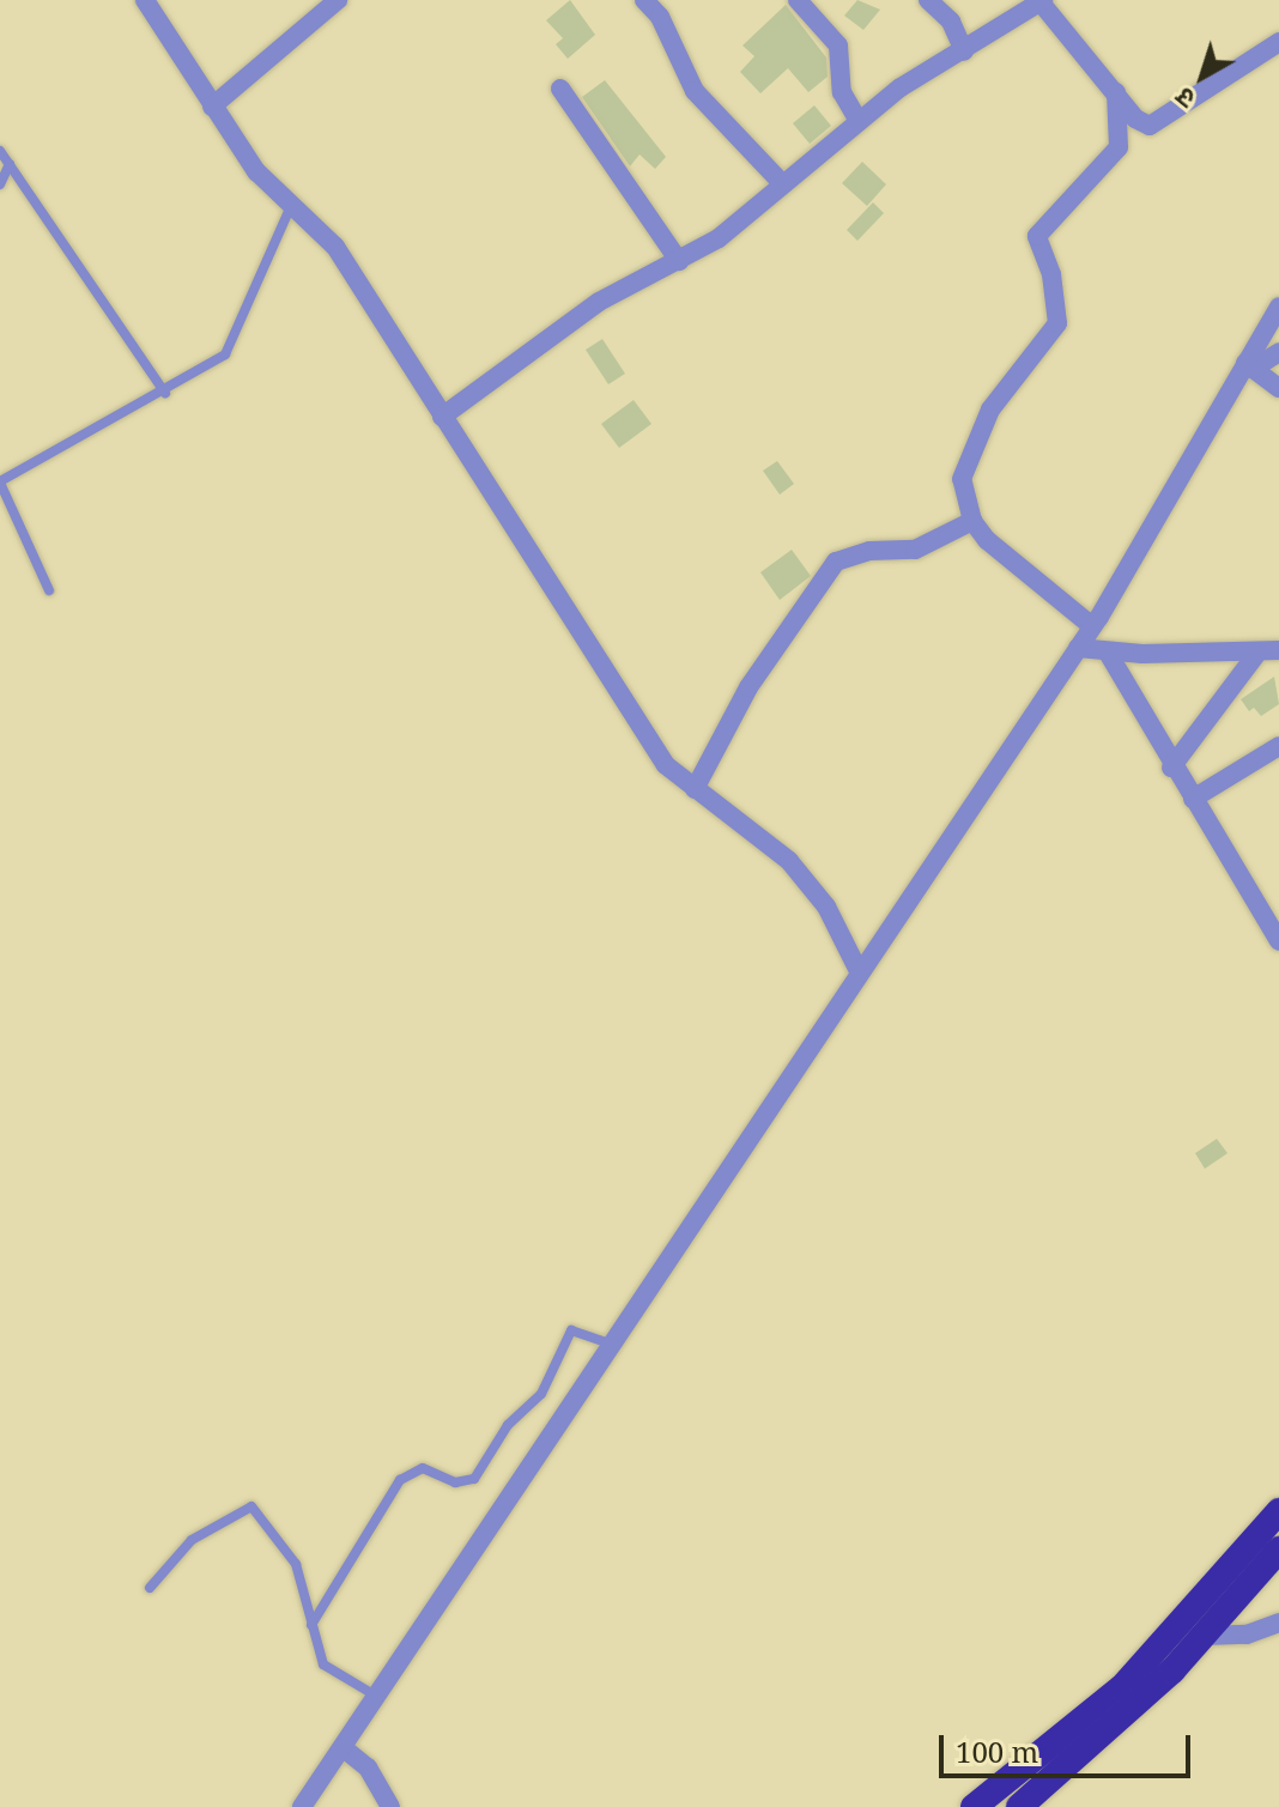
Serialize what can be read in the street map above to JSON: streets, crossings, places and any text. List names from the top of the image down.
{
  "scale_bar": "100 m",
  "north": "bottom left"
}
